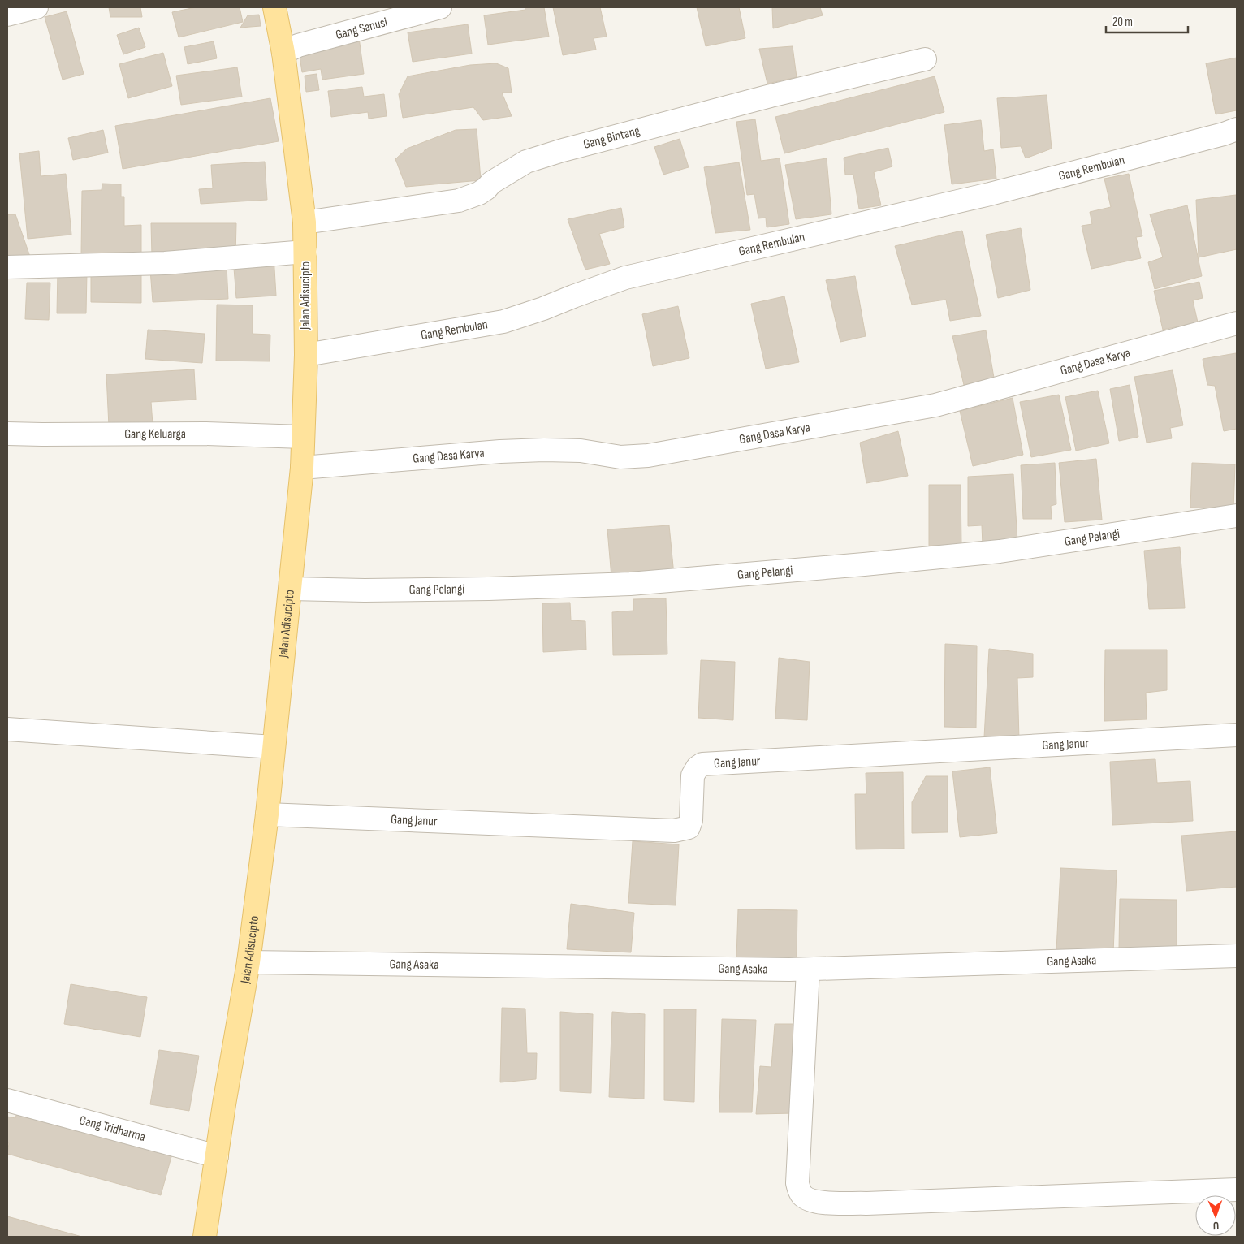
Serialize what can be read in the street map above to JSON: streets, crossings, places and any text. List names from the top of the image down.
{
  "streets": {
    "main road": ["Jalan Adisucipto"],
    "street": [
      "Gang Sanusi",
      "Gang Bintang",
      "Gang Rembulan",
      "Gang Dasa Karya",
      "Gang Keluarga",
      "Gang Pelangi",
      "Gang Janur",
      "Gang Asaka",
      "Gang Tridharma"
    ]
  },
  "crossings": [
    ["Gang Sanusi", "Jalan Adisucipto"],
    ["Gang Bintang", "Jalan Adisucipto"],
    ["Gang Rembulan", "Jalan Adisucipto"],
    ["Jalan Adisucipto", "Gang Dasa Karya"],
    ["Jalan Adisucipto", "Gang Keluarga"],
    ["Jalan Adisucipto", "Gang Pelangi"],
    ["Jalan Adisucipto", "Gang Janur"],
    ["Jalan Adisucipto", "Gang Asaka"],
    ["Jalan Adisucipto", "Gang Tridharma"]
  ],
  "scale_bar": "20 m",
  "north": "bottom"
}
